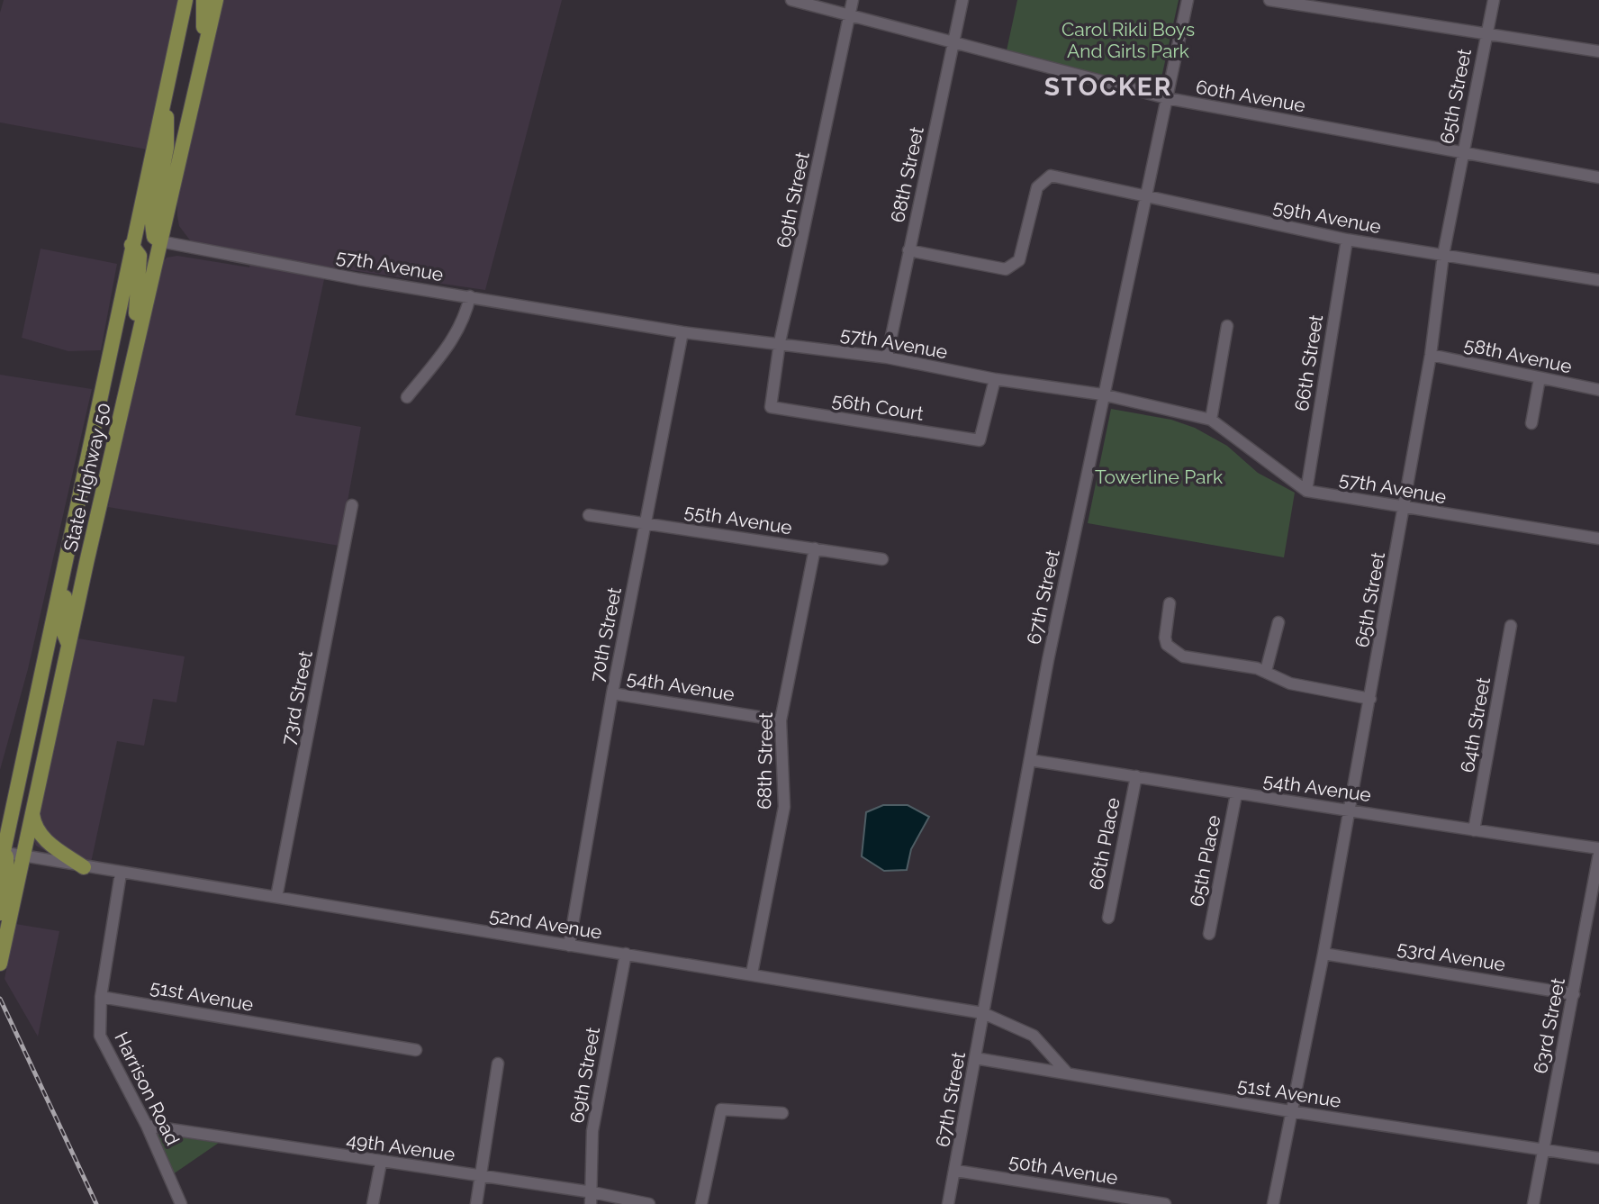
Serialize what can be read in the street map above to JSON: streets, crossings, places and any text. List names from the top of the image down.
{
  "streets": {
    "main road": ["State Highway 50"],
    "street": [
      "60th Avenue",
      "65th Street",
      "68th Street",
      "69th Street",
      "59th Avenue",
      "57th Avenue",
      "58th Avenue",
      "66th Street",
      "56th Court",
      "55th Avenue",
      "67th Street",
      "70th Street",
      "54th Avenue",
      "73rd Street",
      "64th Street",
      "66th Place",
      "65th Place",
      "52nd Avenue",
      "53rd Avenue",
      "51st Avenue",
      "63rd Street",
      "Harrison Road",
      "49th Avenue",
      "50th Avenue"
    ]
  },
  "crossings": [
    ["60th Avenue", "65th Street"],
    ["60th Avenue", "68th Street"],
    ["60th Avenue", "69th Street"],
    ["60th Avenue", "67th Street"],
    ["65th Street", "59th Avenue"],
    ["65th Street", "57th Avenue"],
    ["65th Street", "58th Avenue"],
    ["65th Street", "54th Avenue"],
    ["65th Street", "53rd Avenue"],
    ["65th Street", "51st Avenue"],
    ["68th Street", "59th Avenue"],
    ["68th Street", "57th Avenue"],
    ["68th Street", "55th Avenue"],
    ["68th Street", "54th Avenue"],
    ["68th Street", "52nd Avenue"],
    ["69th Street", "57th Avenue"],
    ["69th Street", "56th Court"],
    ["69th Street", "52nd Avenue"],
    ["69th Street", "49th Avenue"],
    ["59th Avenue", "66th Street"],
    ["59th Avenue", "67th Street"],
    ["57th Avenue", "66th Street"],
    ["57th Avenue", "56th Court"],
    ["57th Avenue", "State Highway 50"],
    ["57th Avenue", "67th Street"],
    ["57th Avenue", "70th Street"],
    ["State Highway 50", "52nd Avenue"],
    ["55th Avenue", "70th Street"],
    ["67th Street", "54th Avenue"],
    ["67th Street", "52nd Avenue"],
    ["67th Street", "51st Avenue"],
    ["67th Street", "50th Avenue"],
    ["70th Street", "54th Avenue"],
    ["70th Street", "52nd Avenue"],
    ["54th Avenue", "64th Street"],
    ["54th Avenue", "66th Place"],
    ["54th Avenue", "65th Place"],
    ["73rd Street", "52nd Avenue"],
    ["52nd Avenue", "51st Avenue"],
    ["52nd Avenue", "Harrison Road"],
    ["53rd Avenue", "63rd Street"],
    ["51st Avenue", "63rd Street"],
    ["51st Avenue", "Harrison Road"],
    ["Harrison Road", "49th Avenue"]
  ],
  "districts": ["STOCKER"],
  "parks": ["Carol Rikli Boys And Girls Park", "Towerline Park"]
}
